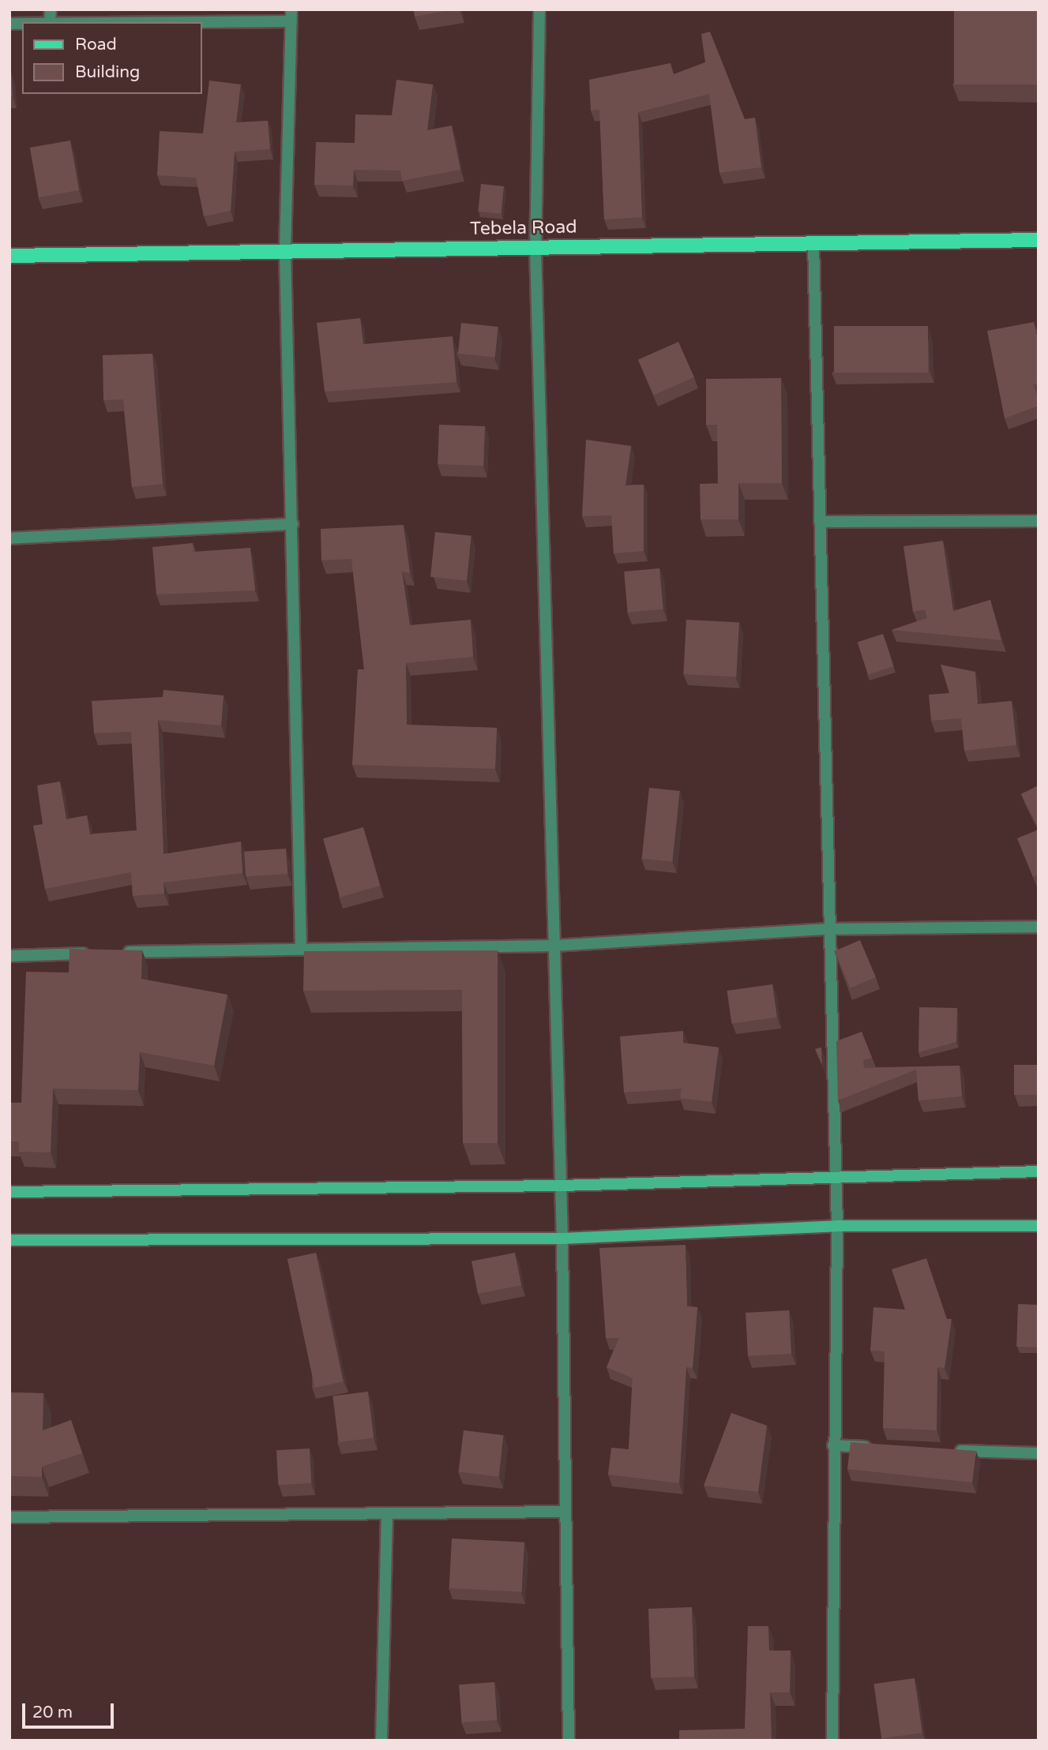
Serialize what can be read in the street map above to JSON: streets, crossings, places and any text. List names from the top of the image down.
{
  "streets": {
    "main road": ["Tebela Road"]
  },
  "legend": ["Road", "Building"],
  "scale_bar": "20 m"
}
